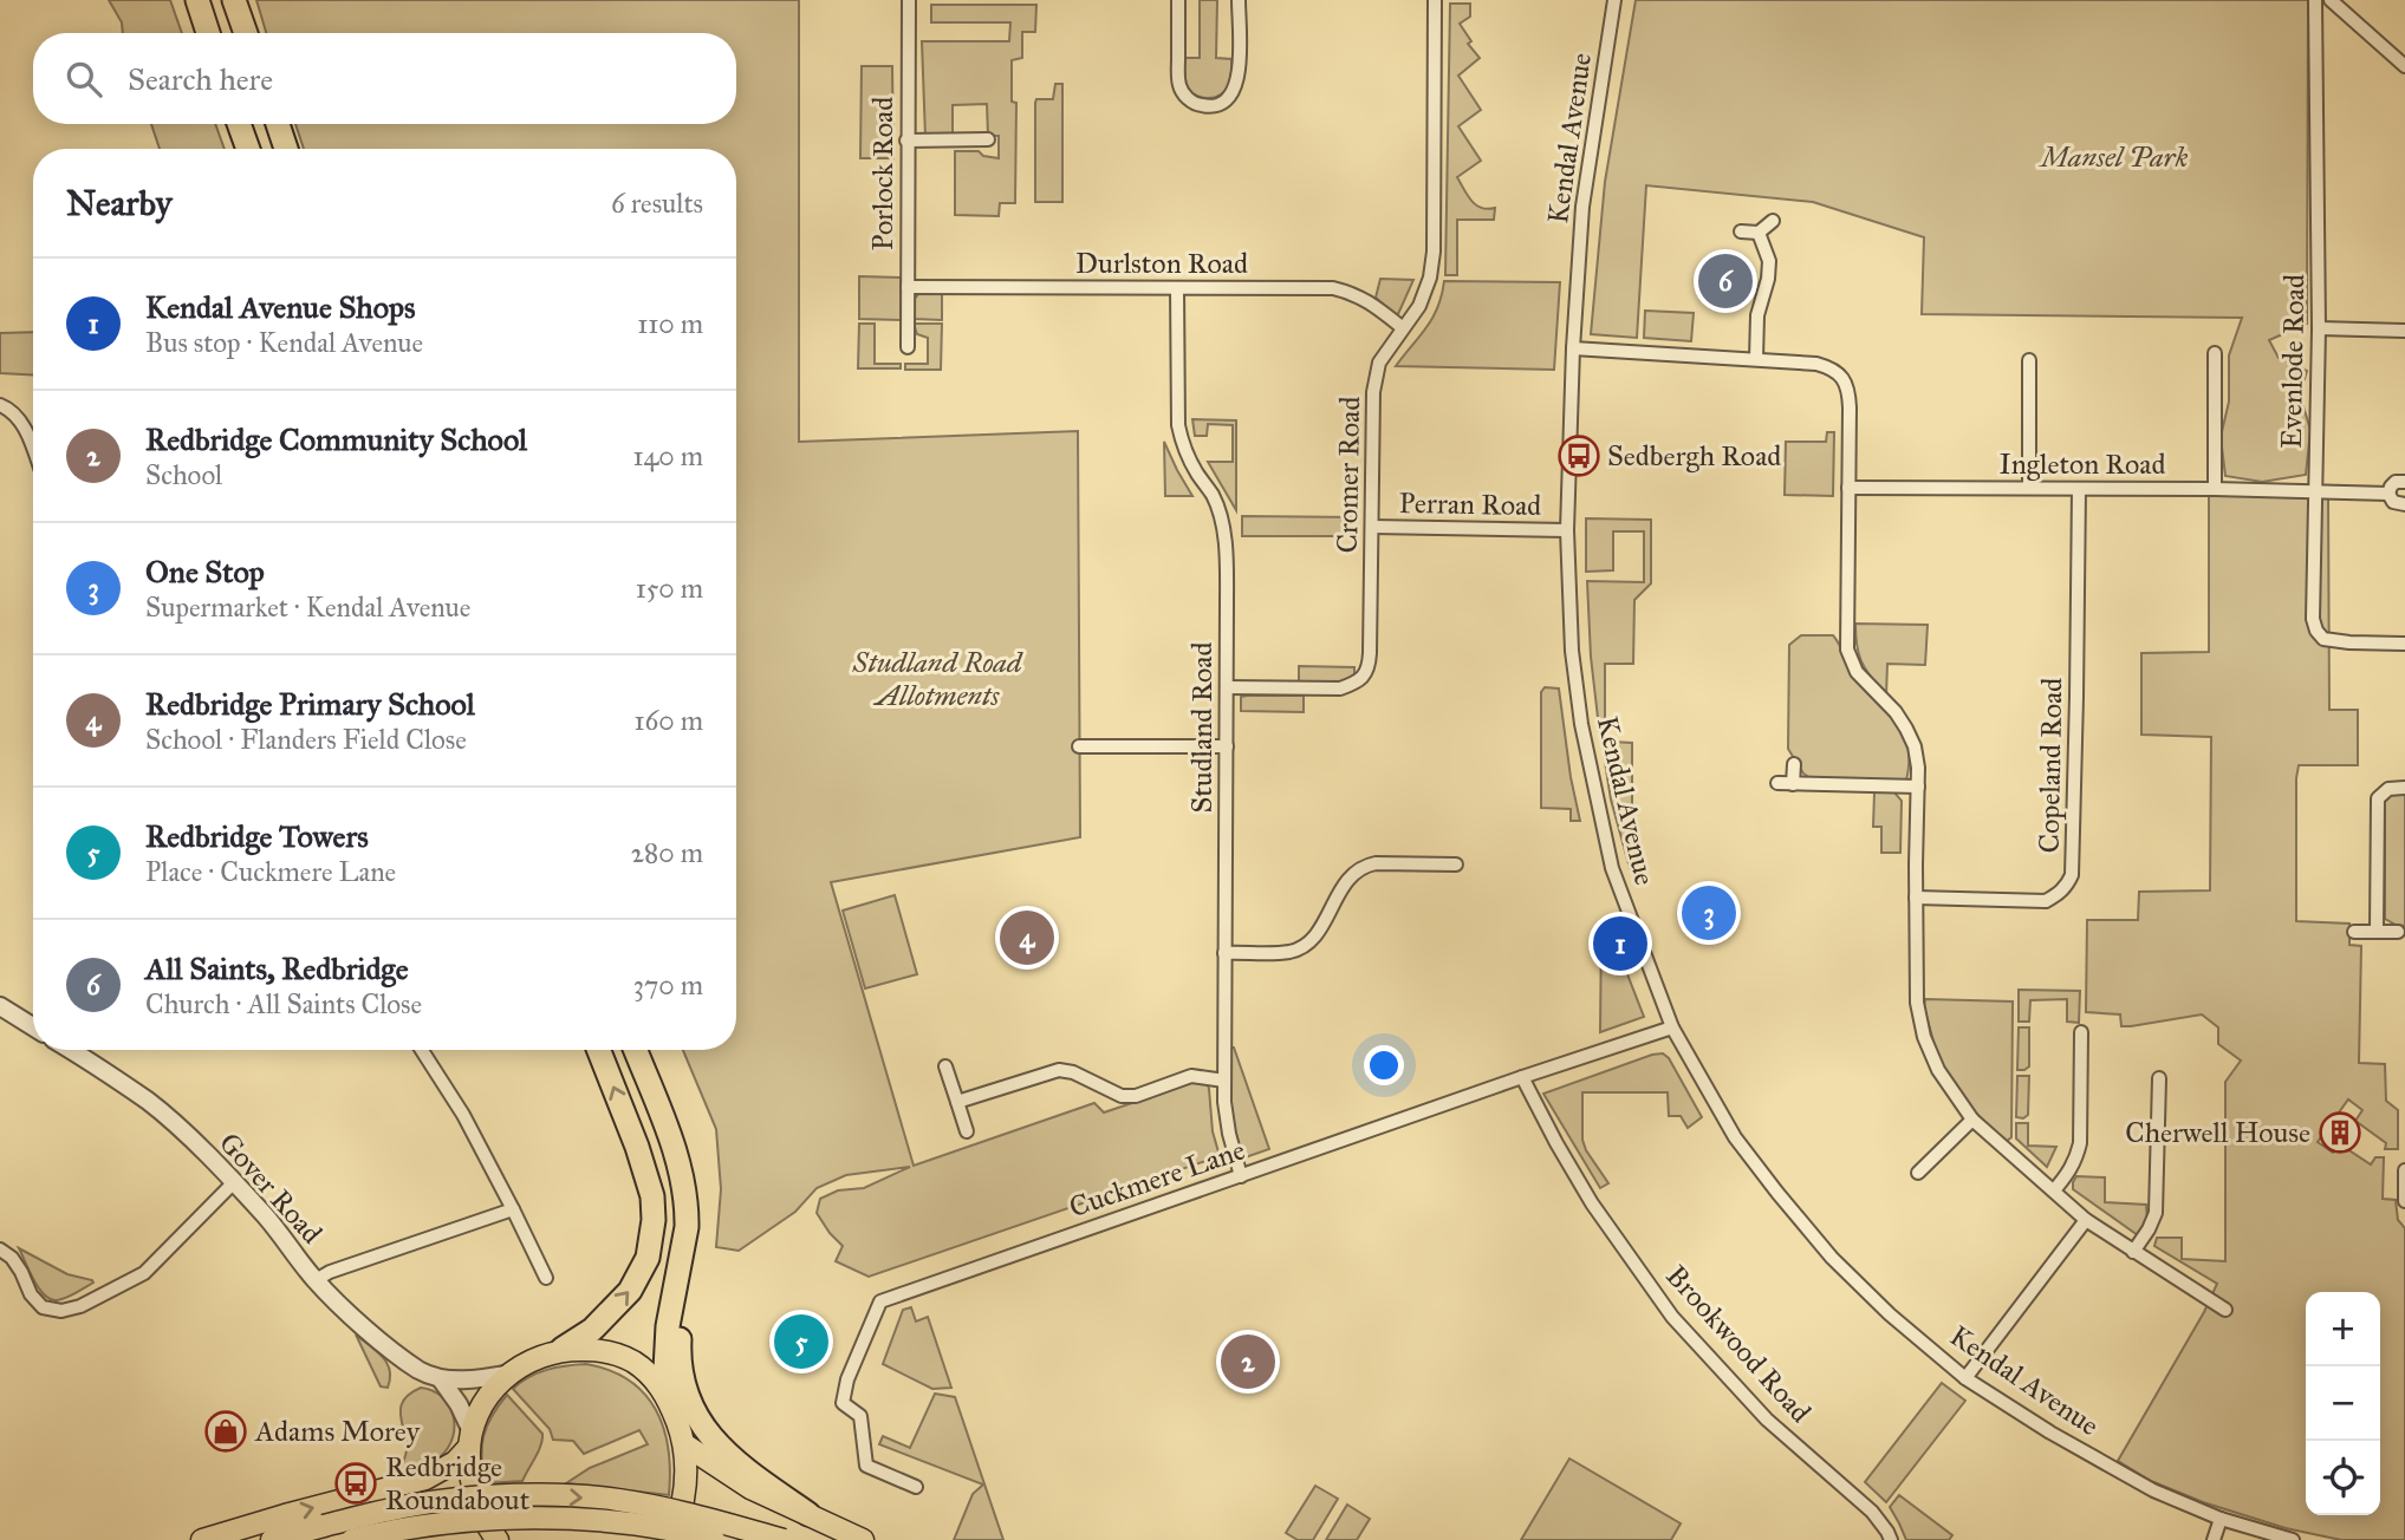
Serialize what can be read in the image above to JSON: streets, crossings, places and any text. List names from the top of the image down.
{
  "streets": {
    "street": [
      "Kendal Avenue",
      "Porlock Road",
      "Durlston Road",
      "Evenlode Road",
      "Ingleton Road",
      "Cromer Road",
      "Perran Road",
      "Studland Road",
      "Copeland Road",
      "Cuckmere Lane",
      "Gover Road",
      "Brookwood Road"
    ]
  },
  "crossings": [
    ["Kendal Avenue", "Perran Road"],
    ["Kendal Avenue", "Cuckmere Lane"],
    ["Porlock Road", "Durlston Road"],
    ["Durlston Road", "Cromer Road"],
    ["Durlston Road", "Studland Road"],
    ["Evenlode Road", "Ingleton Road"],
    ["Ingleton Road", "Copeland Road"],
    ["Cromer Road", "Perran Road"],
    ["Cromer Road", "Studland Road"],
    ["Studland Road", "Cuckmere Lane"],
    ["Cuckmere Lane", "Brookwood Road"]
  ],
  "parks": ["Mansel Park", "Studland Road Allotments"],
  "places": {
    "bus stop": ["Sedbergh Road", "Redbridge Roundabout"],
    "building": ["Cherwell House"],
    "shop": ["Adams Morey"]
  },
  "page": {
    "search": "Search here",
    "heading": ["Nearby", "6 results"],
    "pins": [
      "6",
      "3",
      "4",
      "1",
      "5",
      "2"
    ],
    "list": [
      {
        "mark": "1",
        "name": "Kendal Avenue Shops",
        "note": "Bus stop · Kendal Avenue",
        "value": "110 m"
      },
      {
        "mark": "2",
        "name": "Redbridge Community School",
        "note": "School",
        "value": "140 m"
      },
      {
        "mark": "3",
        "name": "One Stop",
        "note": "Supermarket · Kendal Avenue",
        "value": "150 m"
      },
      {
        "mark": "4",
        "name": "Redbridge Primary School",
        "note": "School · Flanders Field Close",
        "value": "160 m"
      },
      {
        "mark": "5",
        "name": "Redbridge Towers",
        "note": "Place · Cuckmere Lane",
        "value": "280 m"
      },
      {
        "mark": "6",
        "name": "All Saints, Redbridge",
        "note": "Church · All Saints Close",
        "value": "370 m"
      }
    ],
    "map_buttons": ["+", "−"]
  }
}
